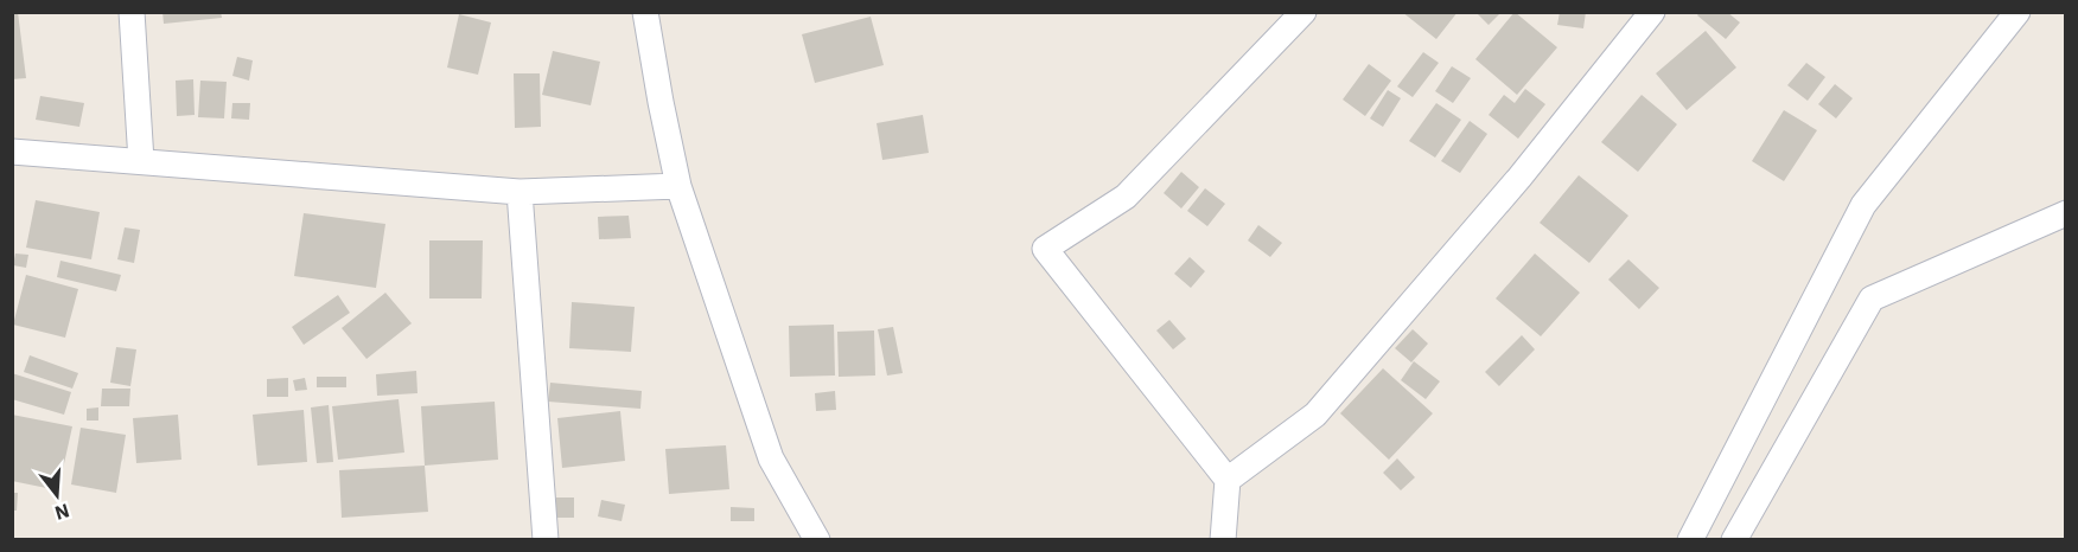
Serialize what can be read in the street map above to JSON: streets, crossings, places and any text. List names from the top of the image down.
{
  "north": "bottom"
}
